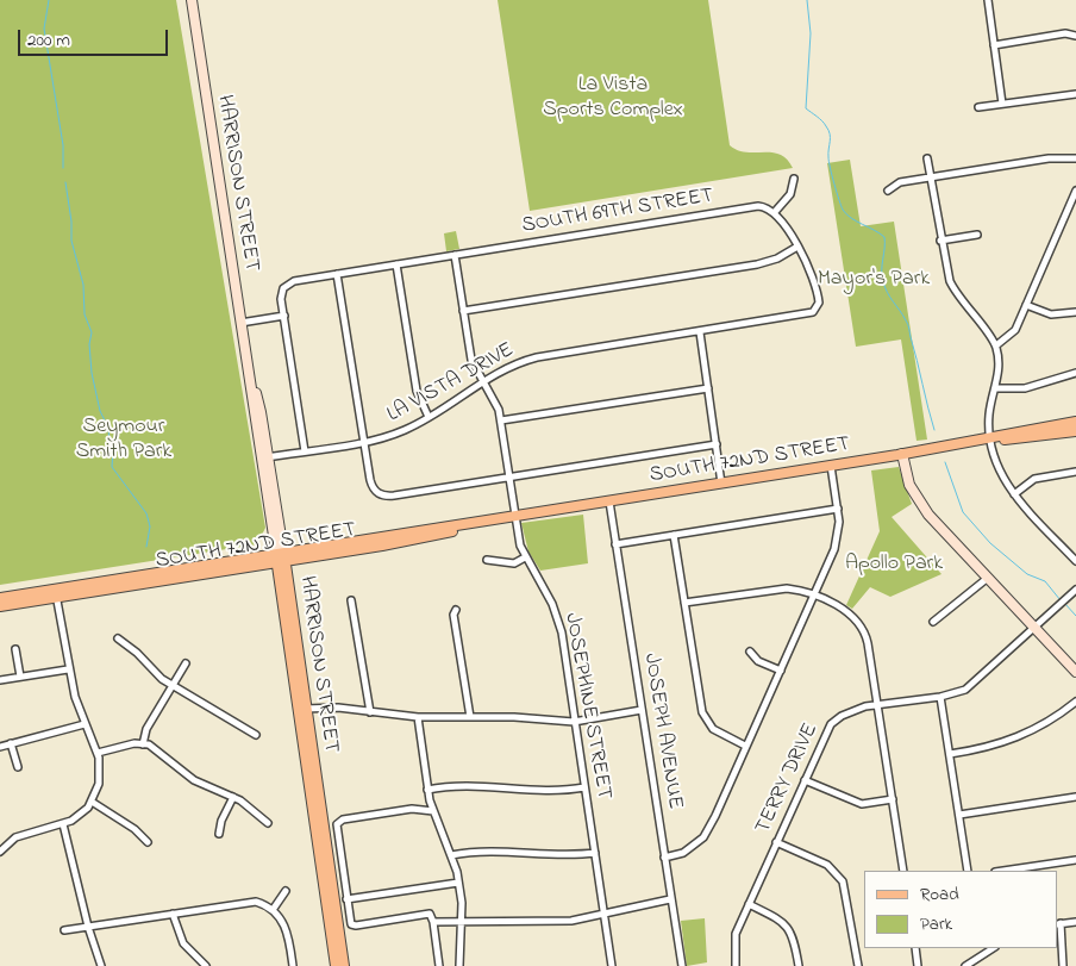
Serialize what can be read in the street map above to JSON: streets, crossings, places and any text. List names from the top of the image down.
{
  "streets": {
    "main road": ["HARRISON STREET", "SOUTH 72ND STREET"],
    "street": [
      "SOUTH 69TH STREET",
      "LA VISTA DRIVE",
      "JOSEPHINE STREET",
      "JOSEPH AVENUE",
      "TERRY DRIVE"
    ]
  },
  "crossings": [
    ["HARRISON STREET", "LA VISTA DRIVE"],
    ["HARRISON STREET", "SOUTH 72ND STREET"],
    ["SOUTH 69TH STREET", "JOSEPHINE STREET"],
    ["LA VISTA DRIVE", "JOSEPHINE STREET"],
    ["SOUTH 72ND STREET", "JOSEPHINE STREET"],
    ["SOUTH 72ND STREET", "JOSEPH AVENUE"]
  ],
  "parks": [
    "La Vista Sports Complex",
    "Mayor's Park",
    "Seymour Smith Park",
    "Apollo Park"
  ],
  "legend": ["Road", "Park"],
  "scale_bar": "200 m"
}
